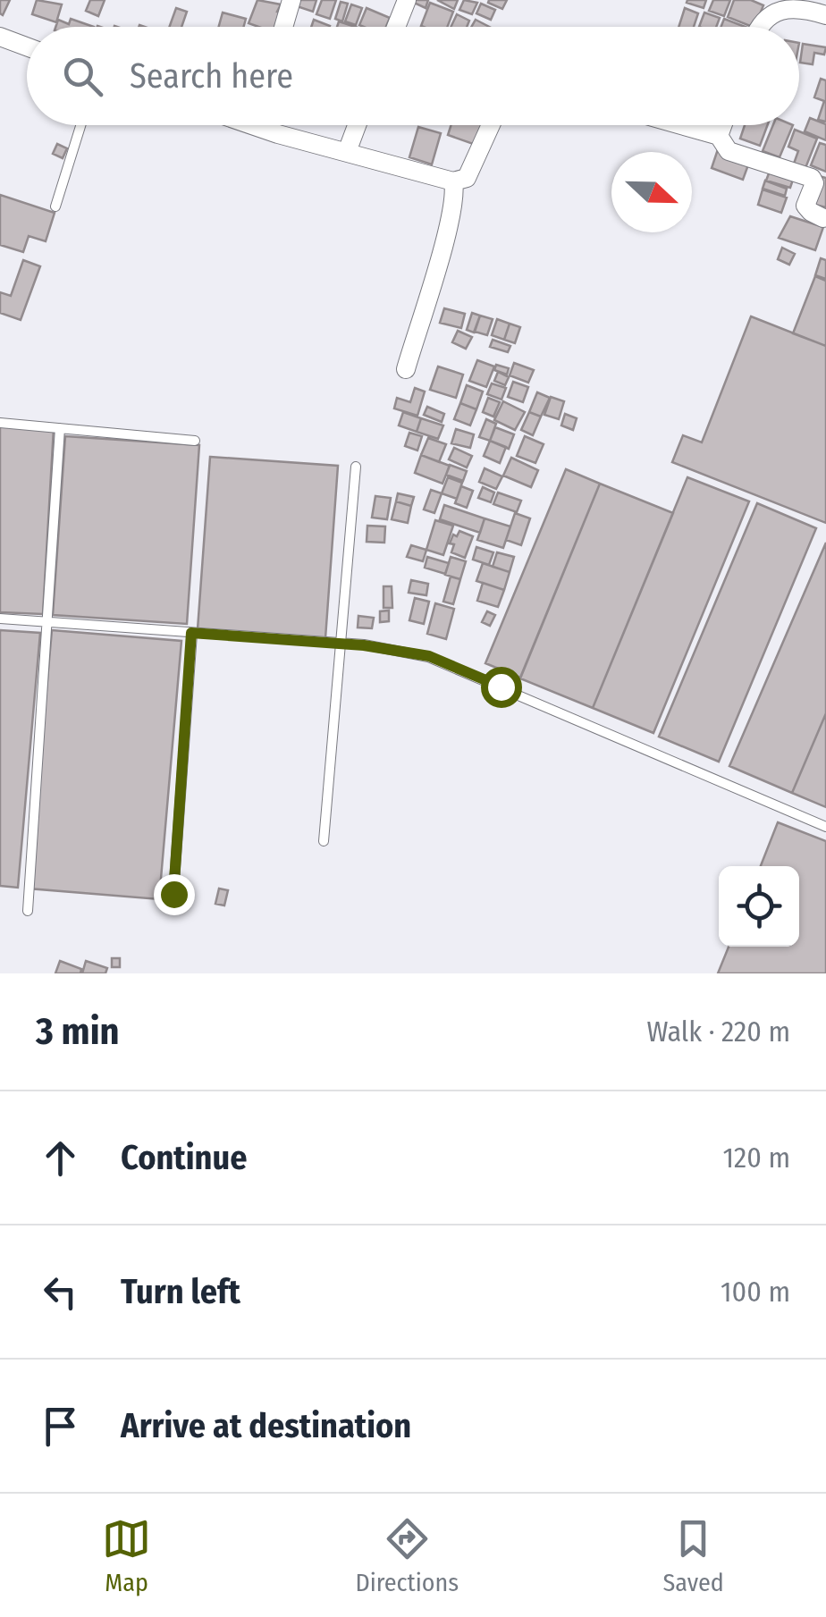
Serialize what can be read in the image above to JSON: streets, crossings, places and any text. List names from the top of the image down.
{
  "north": "right",
  "page": {
    "search": "Search here",
    "heading": ["3 min", "Walk · 220 m"],
    "list": [
      ["Continue", "120 m"],
      ["Turn left", "100 m"],
      "Arrive at destination"
    ],
    "nav": ["Map", "Directions", "Saved"]
  }
}
